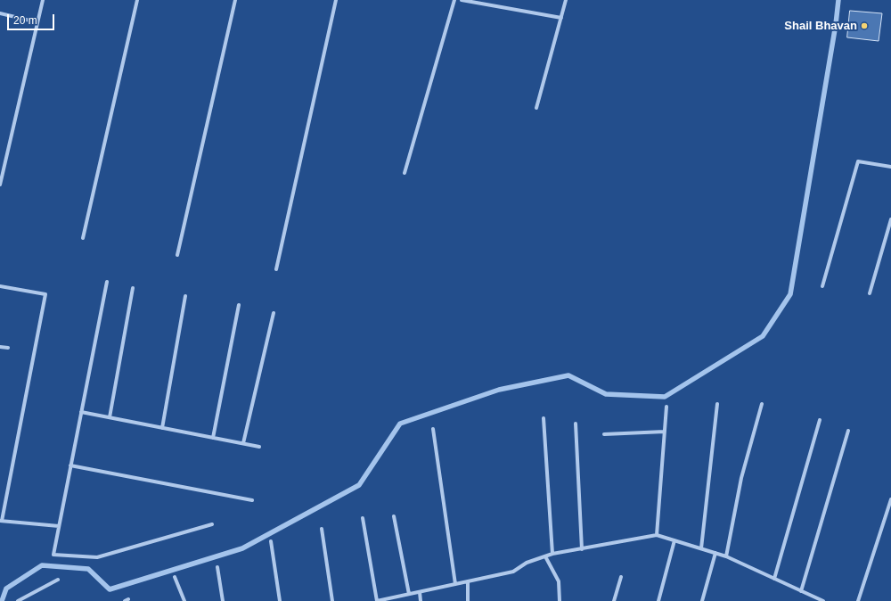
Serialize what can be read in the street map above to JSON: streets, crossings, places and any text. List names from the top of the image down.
{
  "places": ["Shail Bhavan"],
  "scale_bar": "20 m"
}
